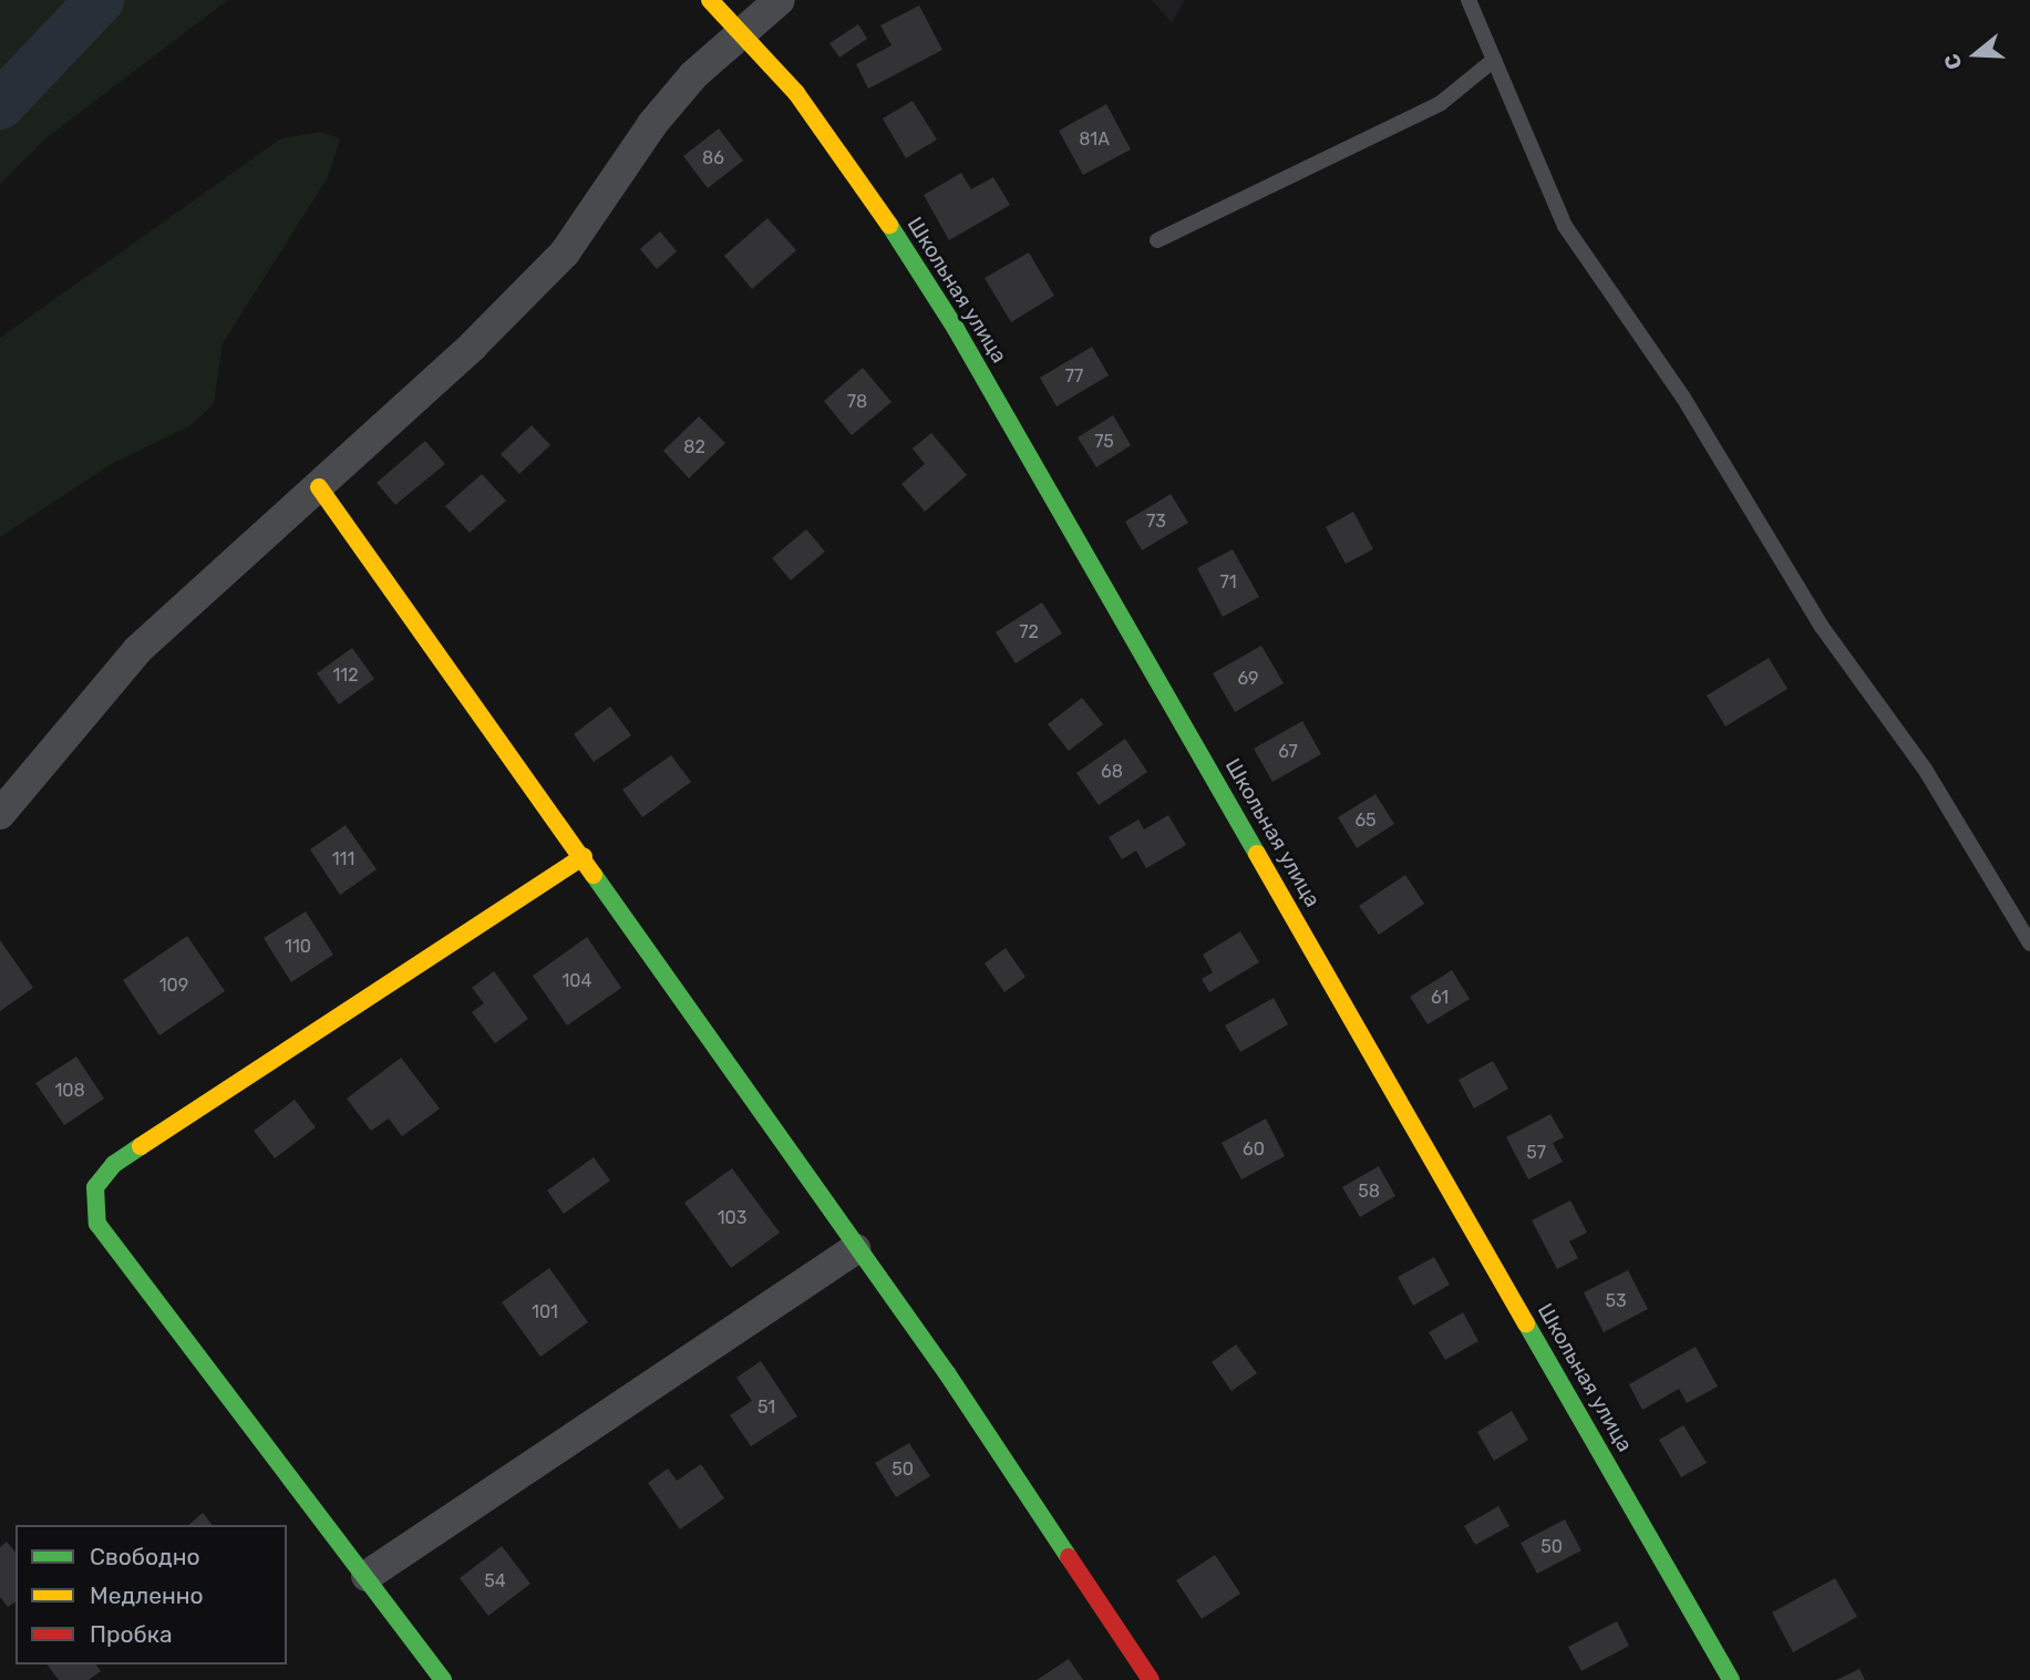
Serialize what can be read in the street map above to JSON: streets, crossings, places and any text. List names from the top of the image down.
{
  "streets": {
    "street": ["Школьная улица"]
  },
  "house_numbers": [
    "81А",
    "86",
    "77",
    "78",
    "75",
    "82",
    "73",
    "71",
    "72",
    "112",
    "69",
    "67",
    "68",
    "65",
    "111",
    "110",
    "104",
    "109",
    "61",
    "108",
    "60",
    "57",
    "58",
    "103",
    "53",
    "101",
    "51",
    "50",
    "50",
    "54"
  ],
  "legend": ["Свободно", "Медленно", "Пробка"],
  "north": "left"
}
